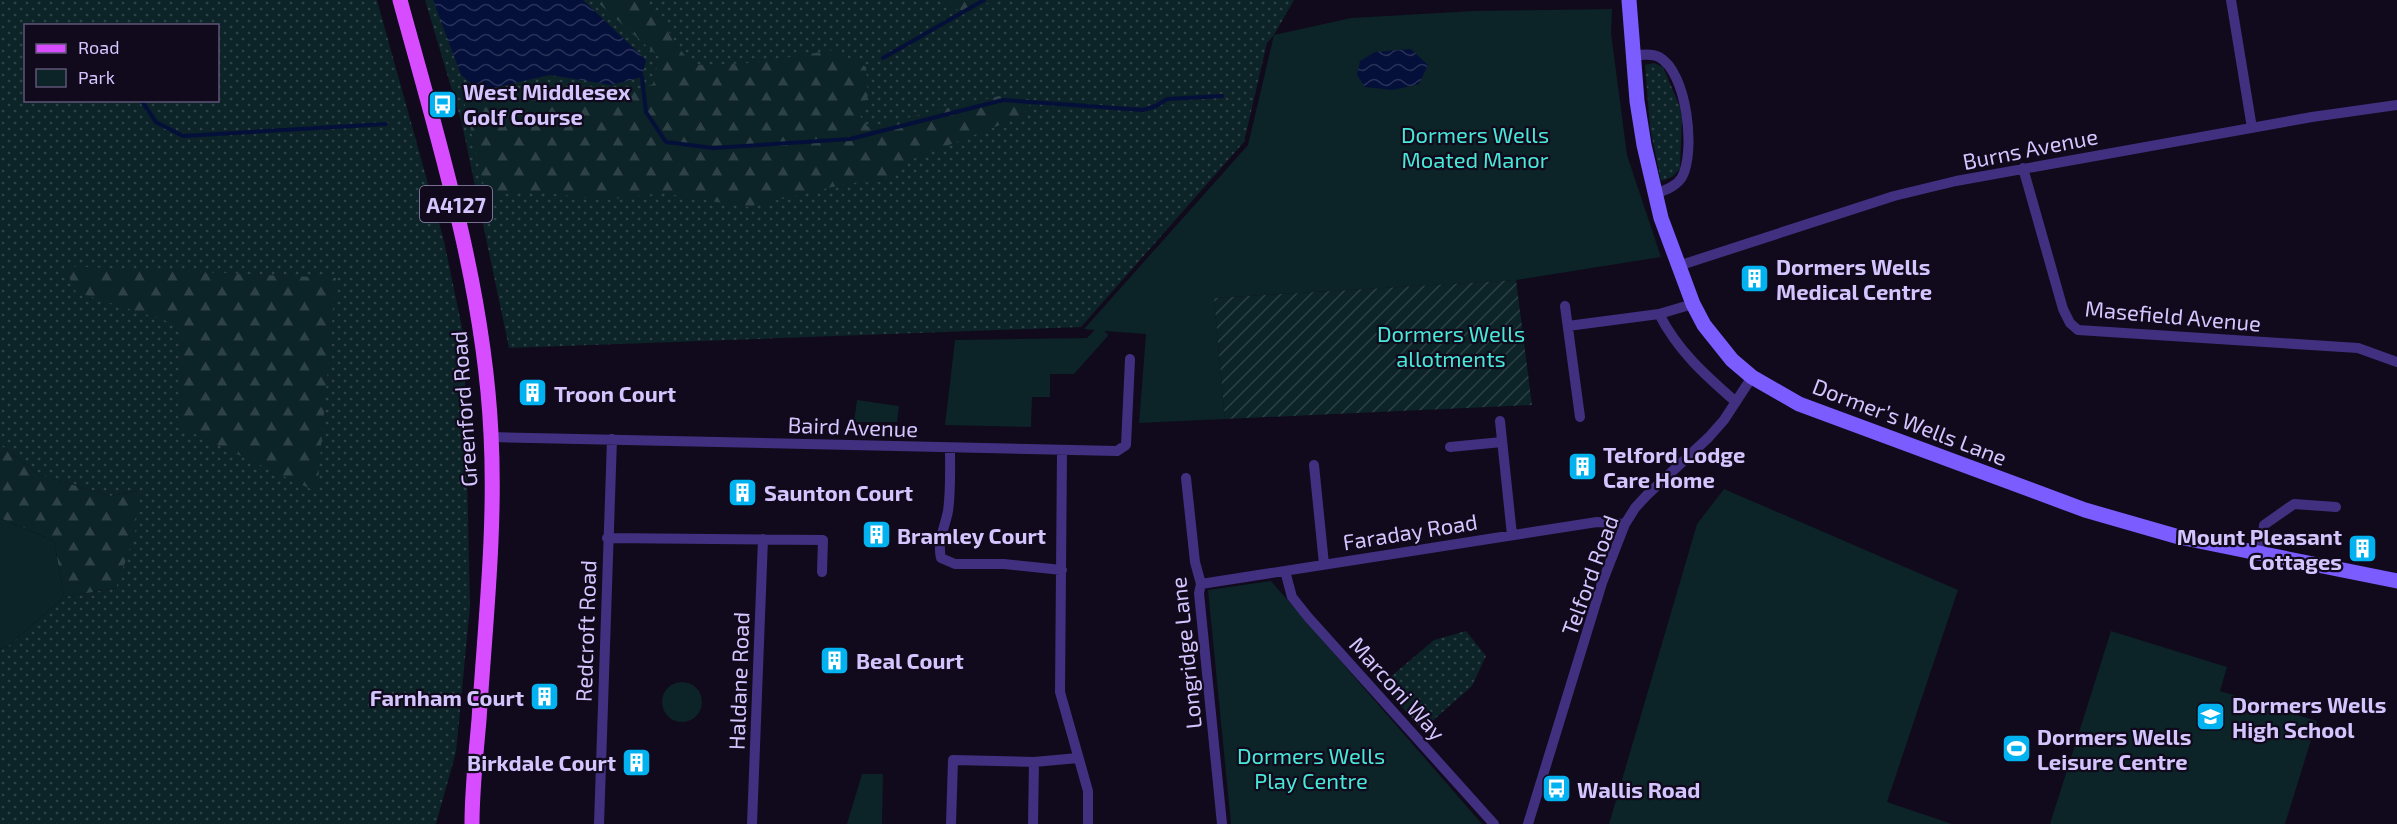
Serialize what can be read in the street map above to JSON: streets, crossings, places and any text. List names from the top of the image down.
{
  "streets": {
    "main road": ["A4127", "Greenford Road"],
    "street": [
      "Burns Avenue",
      "Masefield Avenue",
      "Dormer’s Wells Lane",
      "Baird Avenue",
      "Faraday Road",
      "Telford Road",
      "Redcroft Road",
      "Longridge Lane",
      "Haldane Road",
      "Marconi Way"
    ]
  },
  "crossings": [
    ["Burns Avenue", "Masefield Avenue"],
    ["Burns Avenue", "Dormer’s Wells Lane"],
    ["Greenford Road", "Baird Avenue"],
    ["Dormer’s Wells Lane", "Telford Road"],
    ["Baird Avenue", "Redcroft Road"],
    ["Faraday Road", "Telford Road"],
    ["Faraday Road", "Longridge Lane"],
    ["Faraday Road", "Marconi Way"]
  ],
  "parks": ["Dormers Wells Moated Manor", "Dormers Wells allotments", "Dormers Wells Play Centre"],
  "places": {
    "bus stop": ["West Middlesex Golf Course", "Wallis Road"],
    "building": [
      "Dormers Wells Medical Centre",
      "Troon Court",
      "Telford Lodge Care Home",
      "Saunton Court",
      "Bramley Court",
      "Mount Pleasant Cottages",
      "Beal Court",
      "Farnham Court",
      "Birkdale Court"
    ],
    "school or university": ["Dormers Wells High School"],
    "sports": ["Dormers Wells Leisure Centre"]
  },
  "legend": ["Road", "Park"]
}
